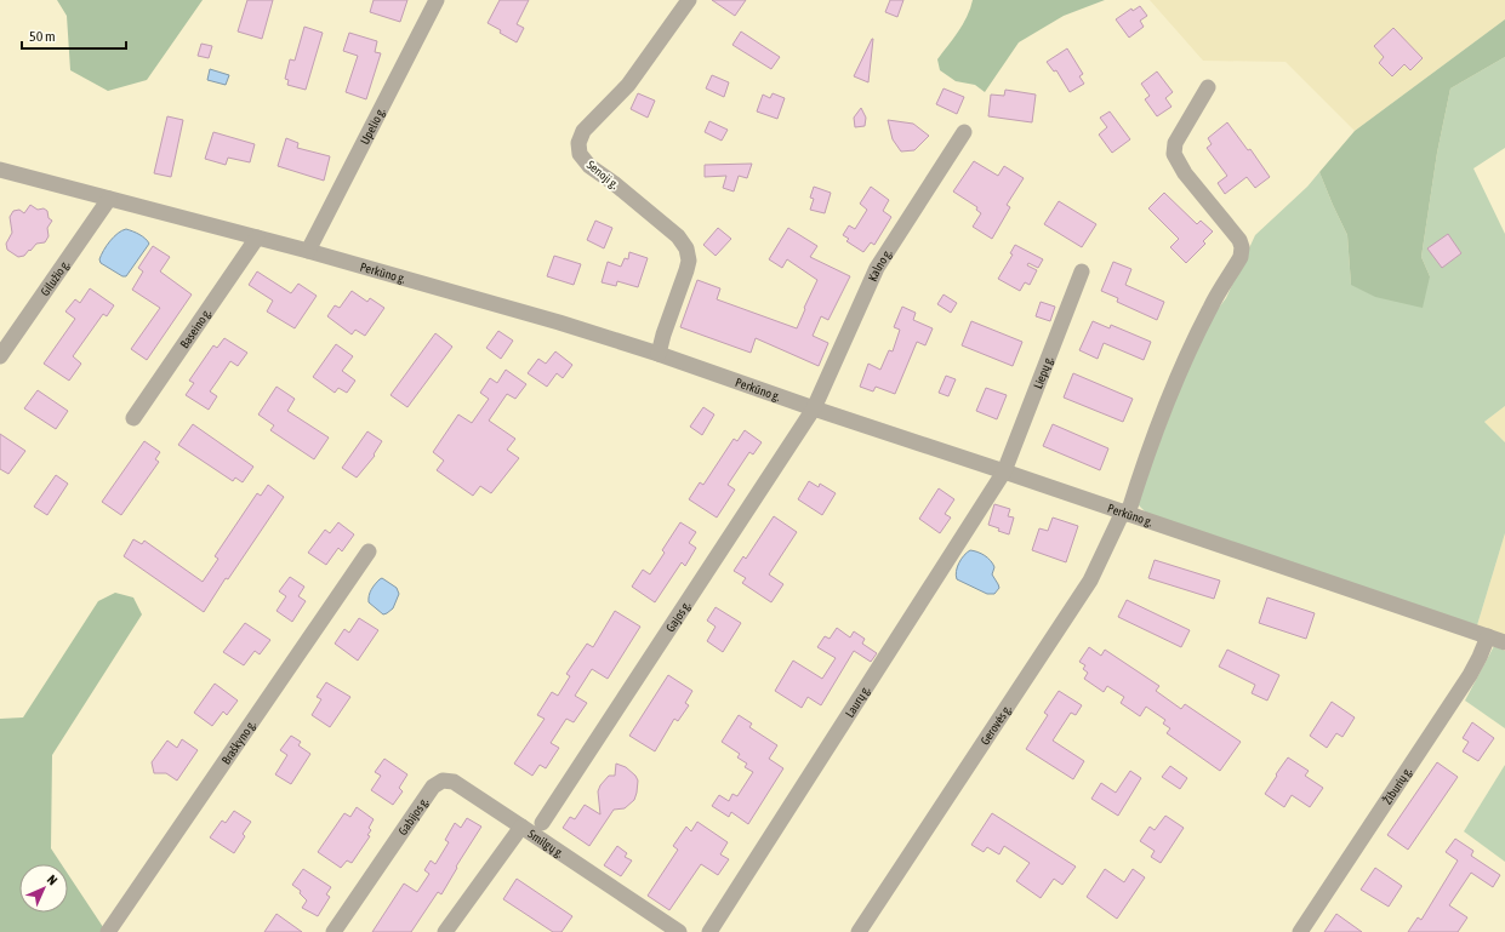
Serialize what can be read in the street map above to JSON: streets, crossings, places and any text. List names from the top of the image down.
{
  "streets": {
    "street": [
      "Upelio g.",
      "Senoji g.",
      "Kalno g.",
      "Perkūno g.",
      "Gilužio g.",
      "Baseino g.",
      "Liepų g.",
      "Gajos g.",
      "Laurų g.",
      "Gerovės g.",
      "Braškyno g.",
      "Žiburių g.",
      "Gabijos g.",
      "Smilgų g."
    ]
  },
  "crossings": [
    ["Upelio g.", "Perkūno g."],
    ["Senoji g.", "Perkūno g."],
    ["Kalno g.", "Perkūno g."],
    ["Kalno g.", "Gajos g."],
    ["Perkūno g.", "Gilužio g."],
    ["Perkūno g.", "Baseino g."],
    ["Perkūno g.", "Liepų g."],
    ["Perkūno g.", "Gajos g."],
    ["Perkūno g.", "Laurų g."],
    ["Perkūno g.", "Gerovės g."],
    ["Perkūno g.", "Žiburių g."],
    ["Liepų g.", "Laurų g."],
    ["Gabijos g.", "Smilgų g."]
  ],
  "scale_bar": "50 m",
  "north": "top right"
}
